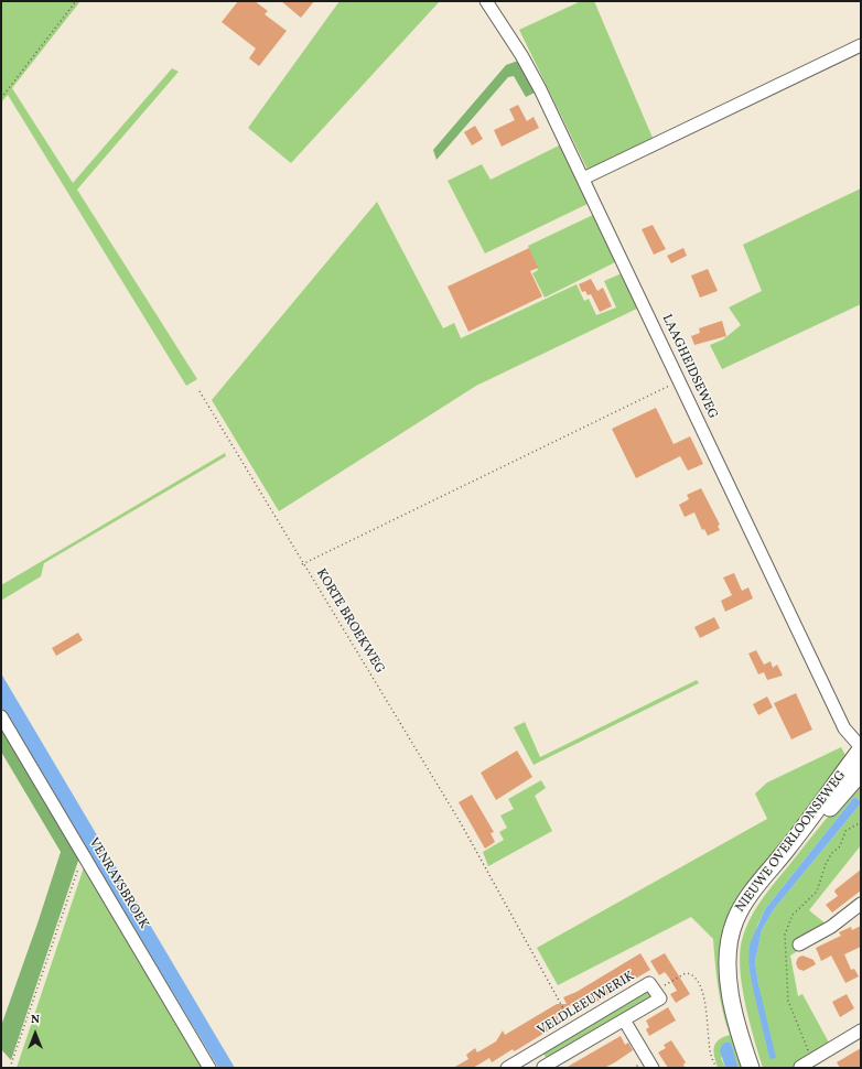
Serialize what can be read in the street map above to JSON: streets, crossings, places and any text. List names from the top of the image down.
{
  "streets": {
    "street": [
      "LAAGHEIDSEWEG",
      "NIEUWE OVERLOONSEWEG",
      "VENRAYSBROEK",
      "VELDLEEUWERIK"
    ],
    "path": ["KORTE BROEKWEG"]
  },
  "crossings": [
    ["LAAGHEIDSEWEG", "KORTE BROEKWEG"],
    ["LAAGHEIDSEWEG", "NIEUWE OVERLOONSEWEG"],
    ["KORTE BROEKWEG", "VELDLEEUWERIK"]
  ],
  "north": "top"
}
